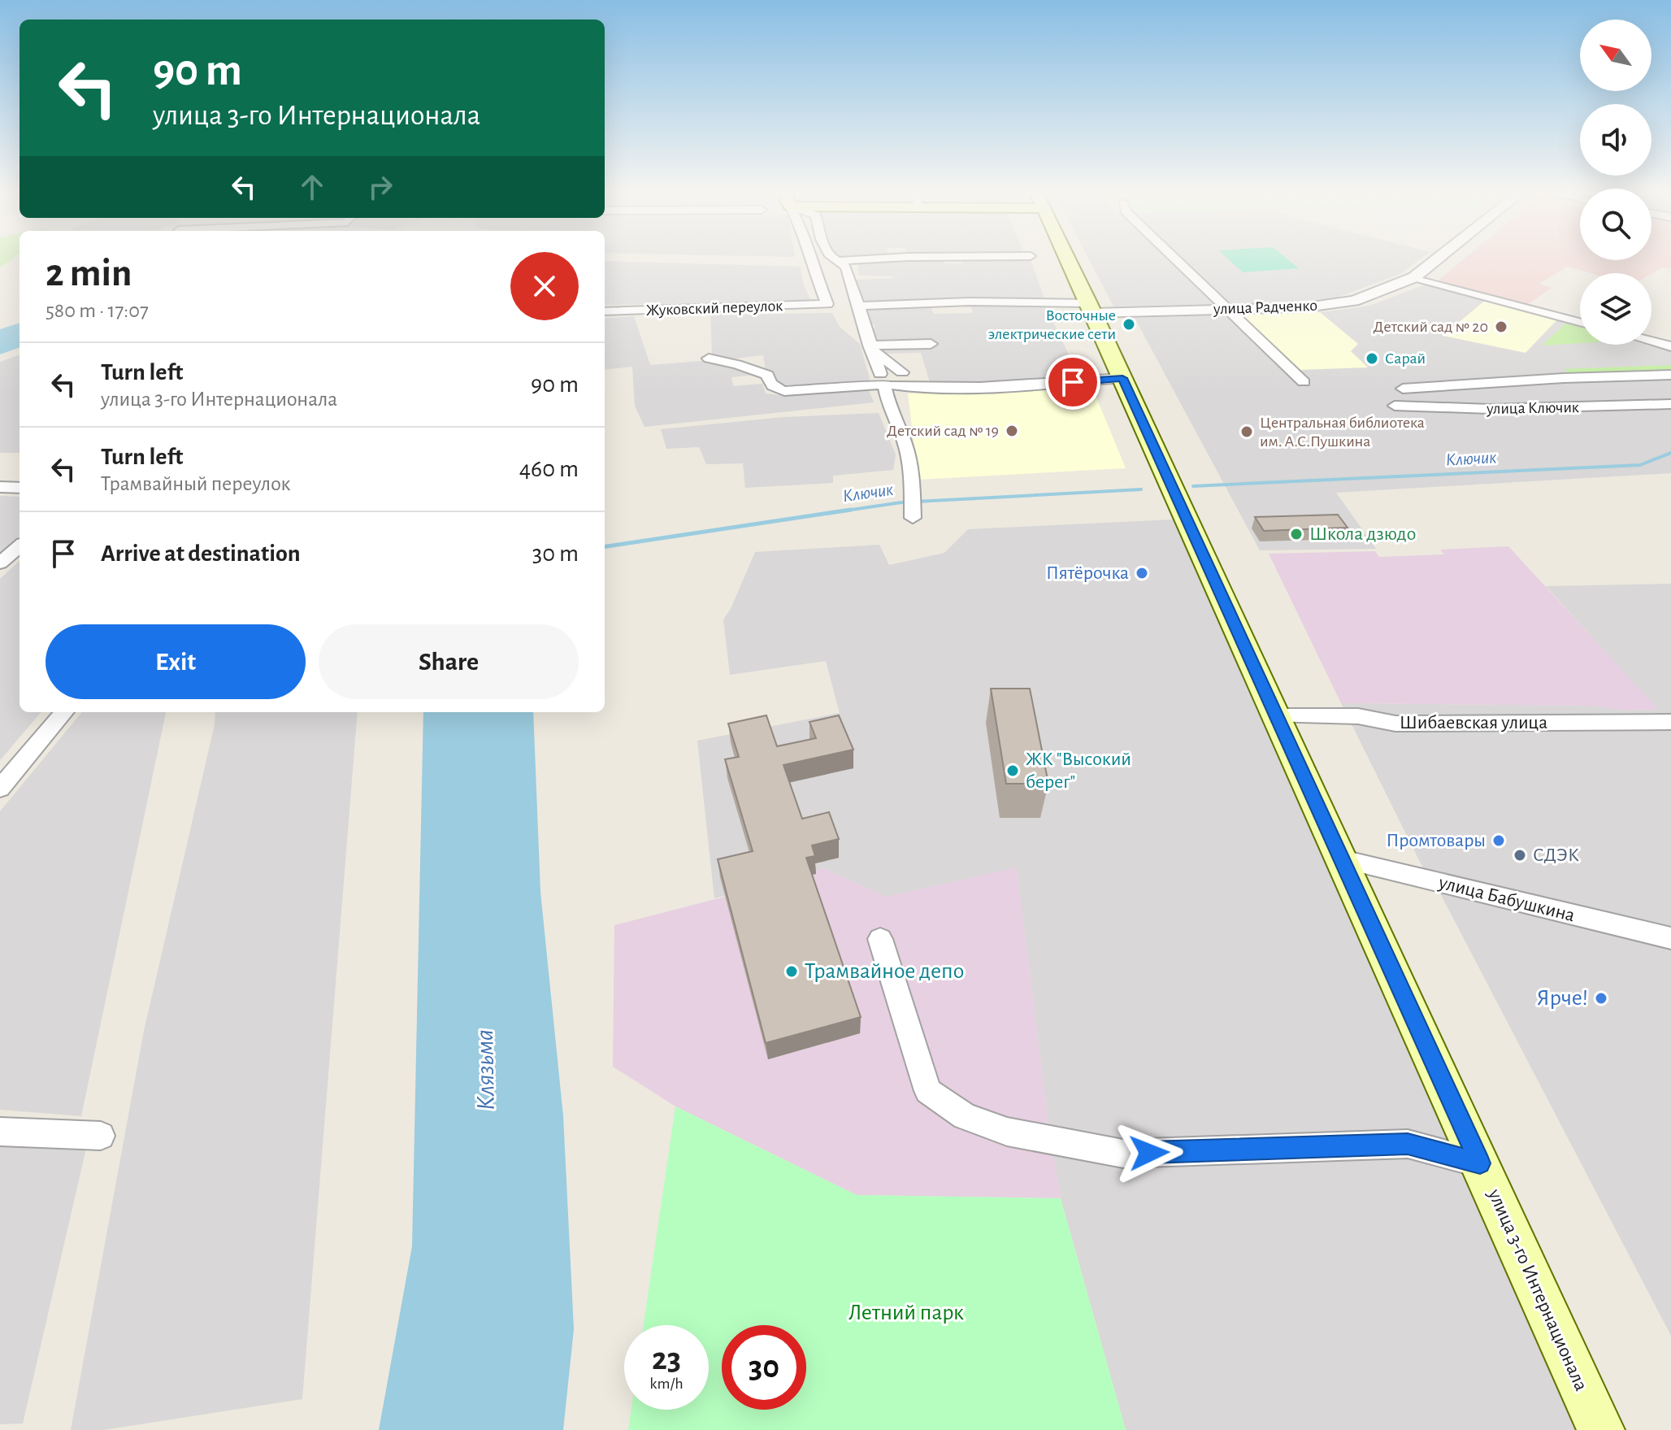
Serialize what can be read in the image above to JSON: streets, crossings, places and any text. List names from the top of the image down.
{
  "streets": {
    "main road": ["улица 3-го Интернационала"],
    "street": [
      "улица Радченко",
      "Жуковский переулок",
      "улица Ключик",
      "Шибаевская улица",
      "улица Бабушкина"
    ]
  },
  "crossings": [
    ["улица Радченко", "улица 3-го Интернационала"],
    ["Шибаевская улица", "улица 3-го Интернационала"],
    ["улица Бабушкина", "улица 3-го Интернационала"]
  ],
  "water": ["Ключик", "Клязьма"],
  "parks": ["Летний парк"],
  "places": [
    "Восточные электрические сети",
    "Детский сад № 20",
    "Сарай",
    "Детский сад № 19",
    "Центральная библиотека им. А.С.Пушкина",
    "Школа дзюдо",
    "Пятёрочка",
    "ЖК \"Высокий берег\"",
    "Промтовары",
    "СДЭК",
    "Трамвайное депо",
    "Ярче!"
  ],
  "north": "top left",
  "page": {
    "turn": ["90 m", "улица 3-го Интернационала"],
    "heading": ["2 min", "580 m · 17:07"],
    "list": [
      {
        "name": "Turn left",
        "note": "улица 3-го Интернационала",
        "value": "90 m"
      },
      {
        "name": "Turn left",
        "note": "Трамвайный переулок",
        "value": "460 m"
      },
      {
        "name": "Arrive at destination",
        "value": "30 m"
      }
    ],
    "buttons": ["Exit", "Share"],
    "speed": "23 km/h",
    "limit": "30"
  }
}
